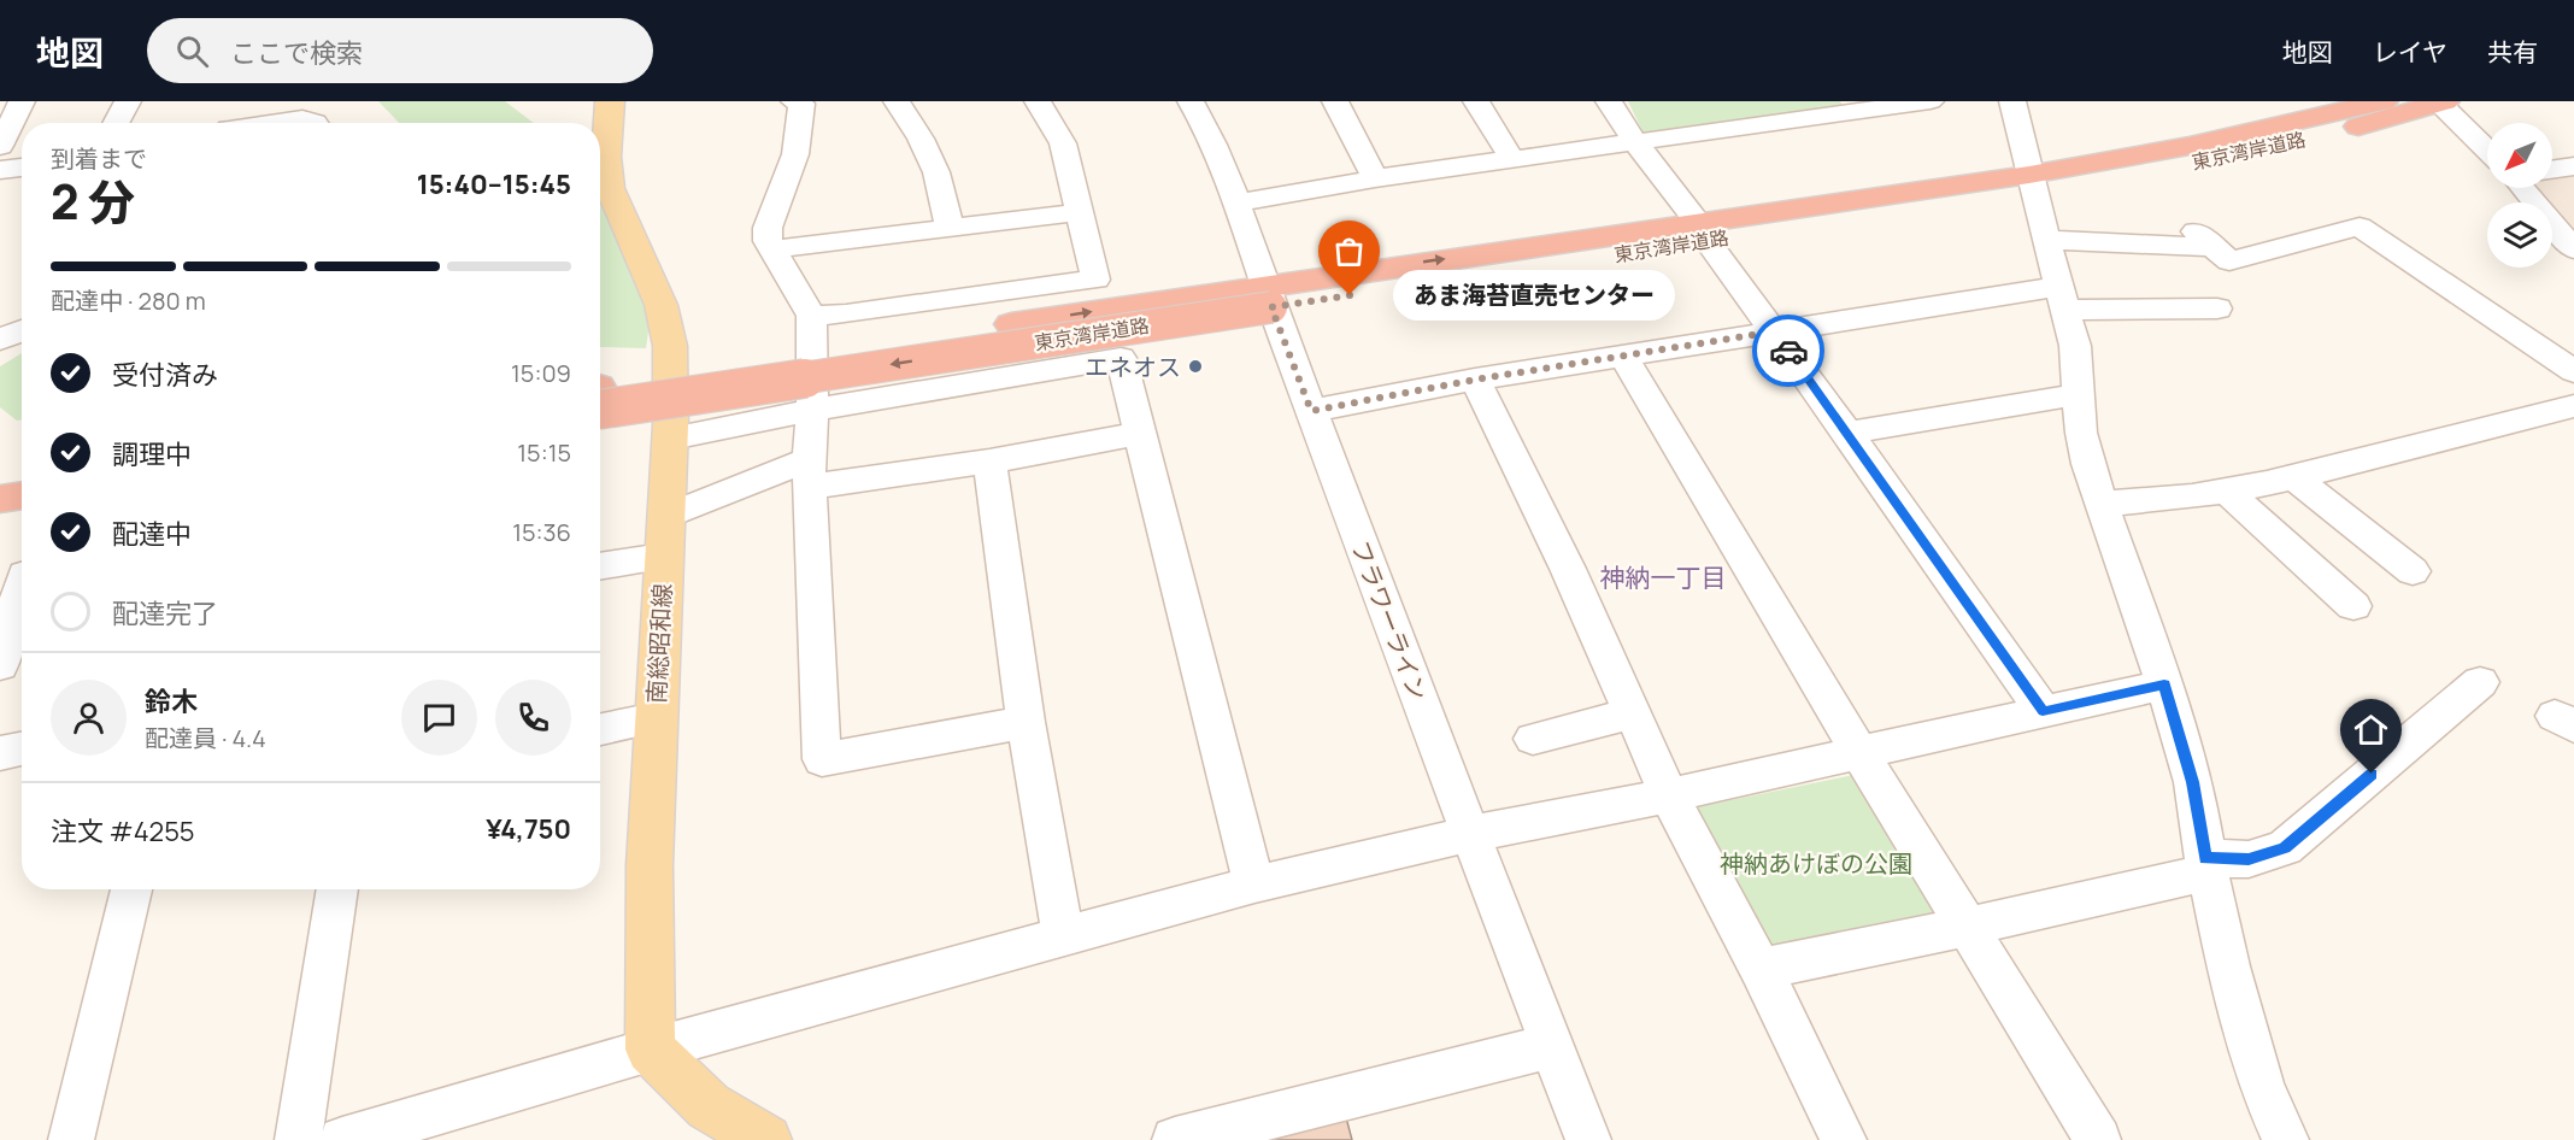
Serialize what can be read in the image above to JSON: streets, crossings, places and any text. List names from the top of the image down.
{
  "streets": {
    "highway": ["東京湾岸道路"],
    "main road": ["南総昭和線"],
    "street": ["フラワーライン"]
  },
  "crossings": [
    ["東京湾岸道路", "フラワーライン"]
  ],
  "districts": ["神納一丁目"],
  "parks": ["神納あけぼの公園"],
  "places": ["あま海苔直売センター", "エネオス"],
  "north": "bottom left",
  "page": {
    "header": "地図",
    "search": "ここで検索",
    "nav": ["地図", "レイヤ", "共有"],
    "heading": ["2 分", "到着まで", "15:40–15:45"],
    "panel": [
      "鈴木",
      "配達員 · 4.4",
      "注文 #4255",
      "¥4,750"
    ],
    "bar": "配達中 · 280 m",
    "bubble": "あま海苔直売センター",
    "list": [
      ["受付済み", "15:09"],
      ["調理中", "15:15"],
      ["配達中", "15:36"],
      "配達完了"
    ]
  }
}
